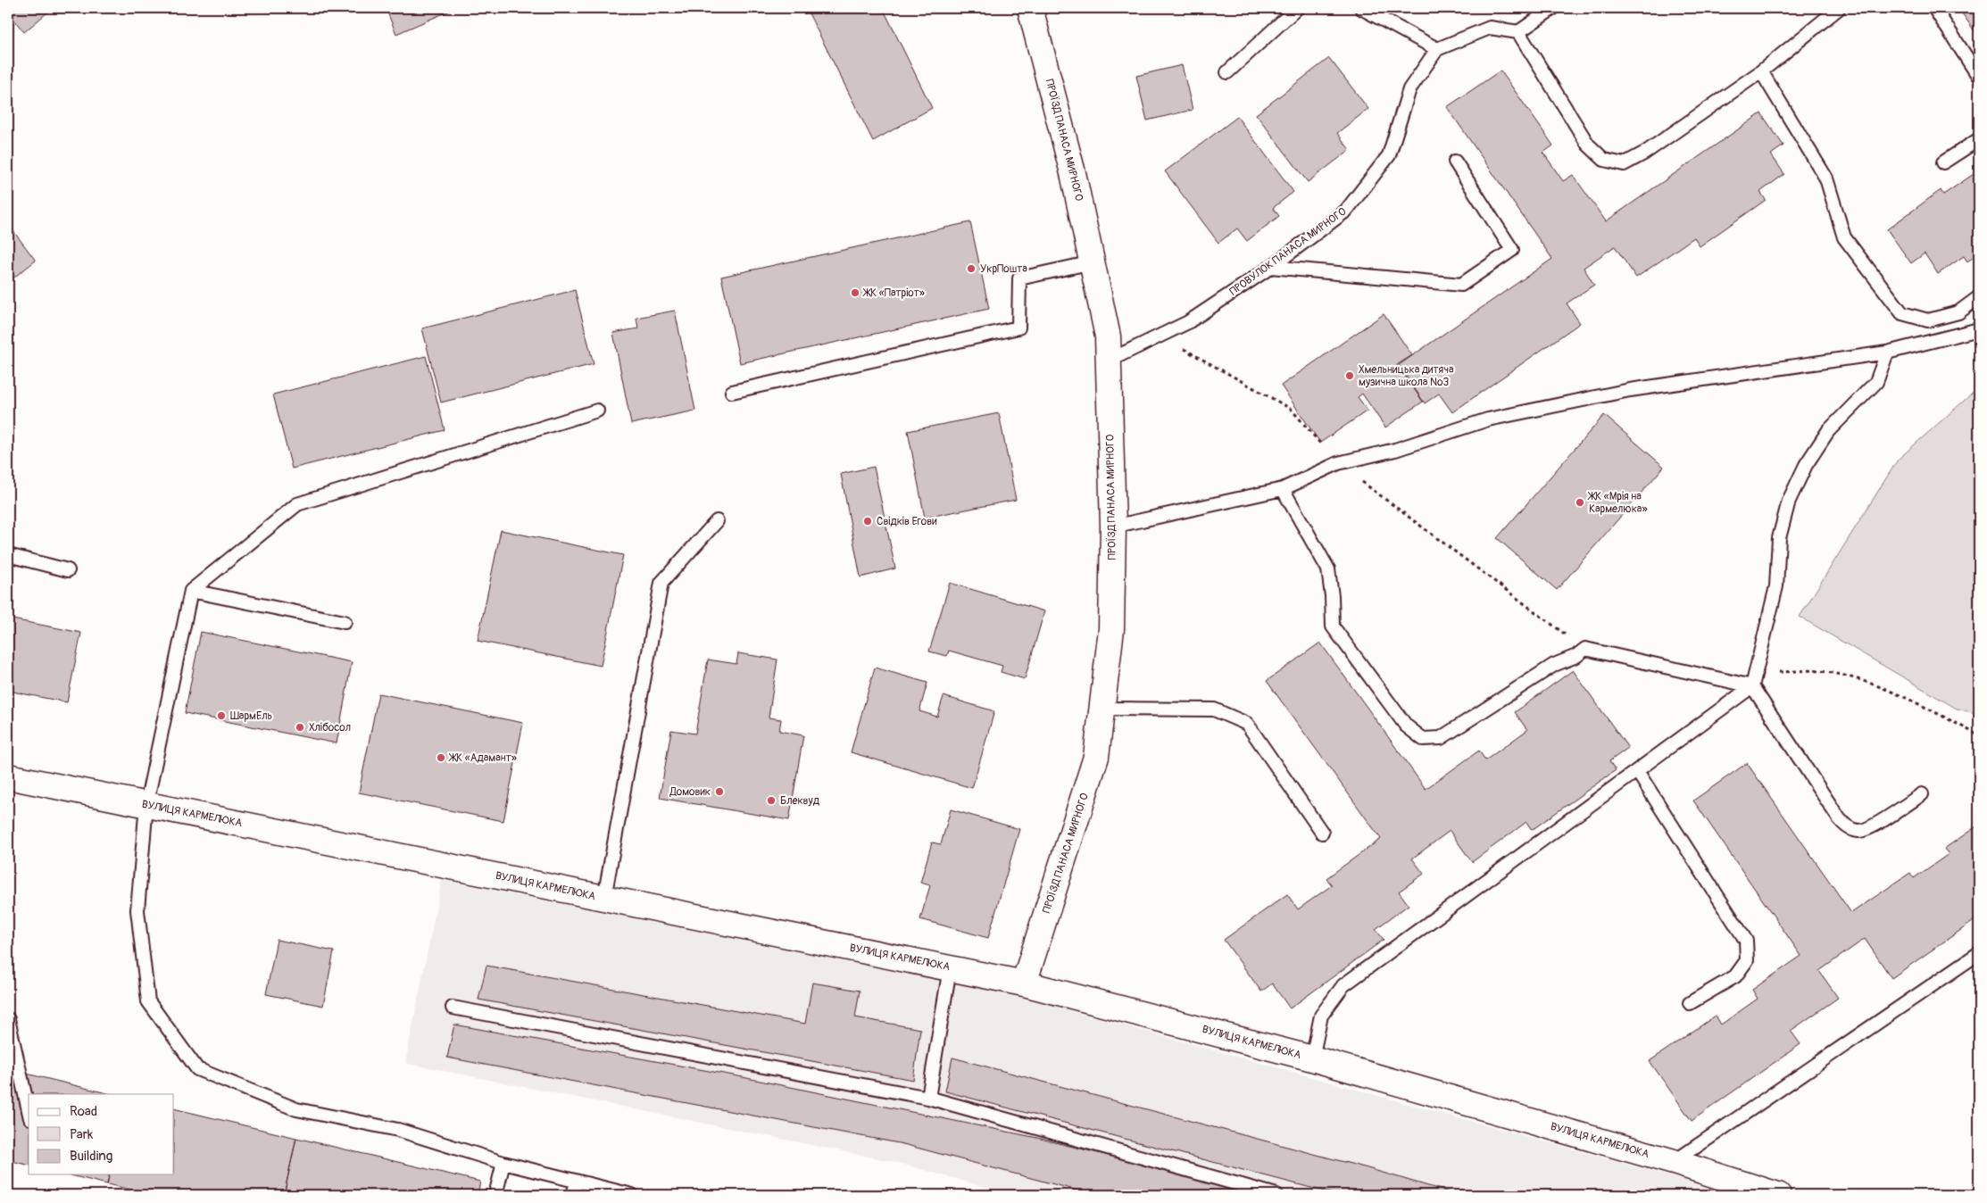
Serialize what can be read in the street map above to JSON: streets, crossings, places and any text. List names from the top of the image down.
{
  "streets": {
    "street": ["ПРОЇЗД ПАНАСА МИРНОГО", "ВУЛИЦЯ КАРМЕЛЮКА"],
    "lane": ["ПРОВУЛОК ПАНАСА МИРНОГО"]
  },
  "crossings": [
    ["ПРОЇЗД ПАНАСА МИРНОГО", "ПРОВУЛОК ПАНАСА МИРНОГО"],
    ["ПРОЇЗД ПАНАСА МИРНОГО", "ВУЛИЦЯ КАРМЕЛЮКА"]
  ],
  "places": [
    "УкрПошта",
    "ЖК «Патріот»",
    "Хмельницька дитяча музична школа №3",
    "ЖК «Мрія на Кармелюка»",
    "Свідків Егови",
    "ШармЕль",
    "Хлібосол",
    "ЖК «Адамант»",
    "Домовик",
    "Блеквуд"
  ],
  "legend": ["Road", "Park", "Building"]
}
